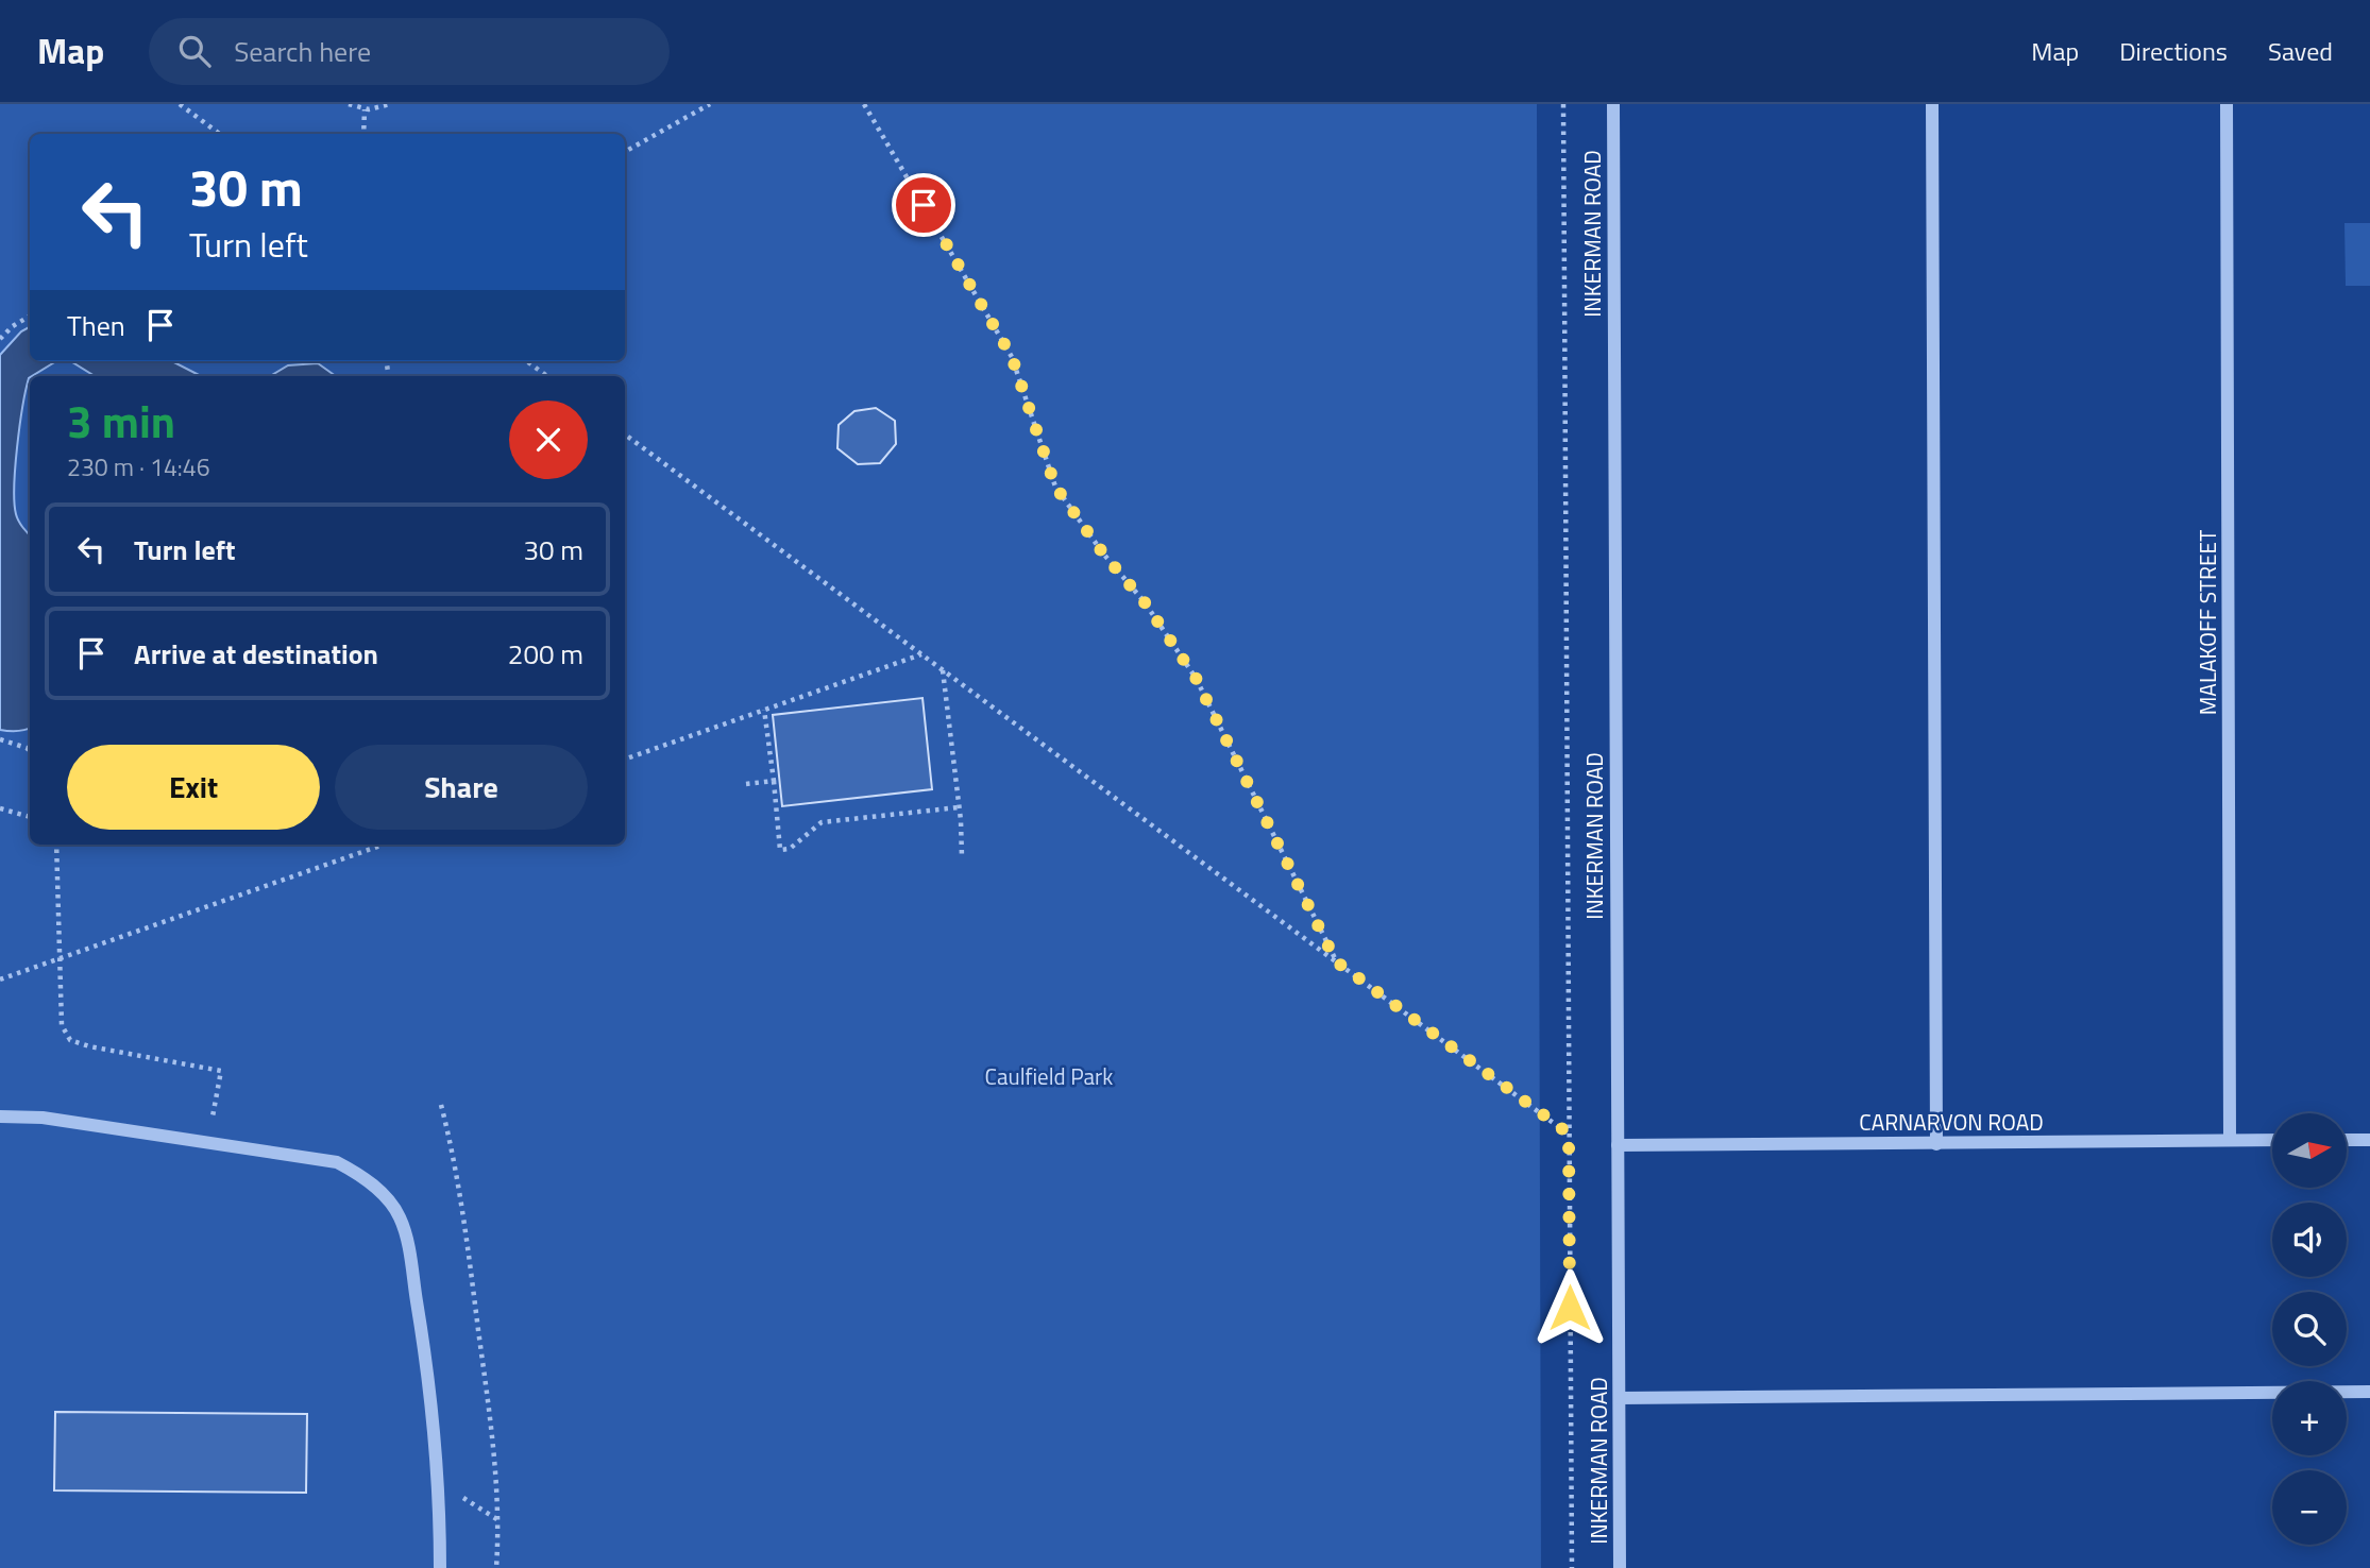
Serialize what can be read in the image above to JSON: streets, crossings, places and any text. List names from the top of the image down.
{
  "streets": {
    "street": ["INKERMAN ROAD", "MALAKOFF STREET", "CARNARVON ROAD"]
  },
  "crossings": [
    ["INKERMAN ROAD", "CARNARVON ROAD"],
    ["MALAKOFF STREET", "CARNARVON ROAD"]
  ],
  "parks": ["Caulfield Park"],
  "north": "right",
  "page": {
    "header": "Map",
    "search": "Search here",
    "nav": ["Map", "Directions", "Saved"],
    "turn": ["30 m", "Turn left"],
    "then": "Then",
    "heading": ["3 min", "230 m · 14:46"],
    "list": [
      {
        "name": "Turn left",
        "value": "30 m"
      },
      {
        "name": "Arrive at destination",
        "value": "200 m"
      }
    ],
    "buttons": ["Exit", "Share"],
    "map_buttons": ["+", "−"]
  }
}
